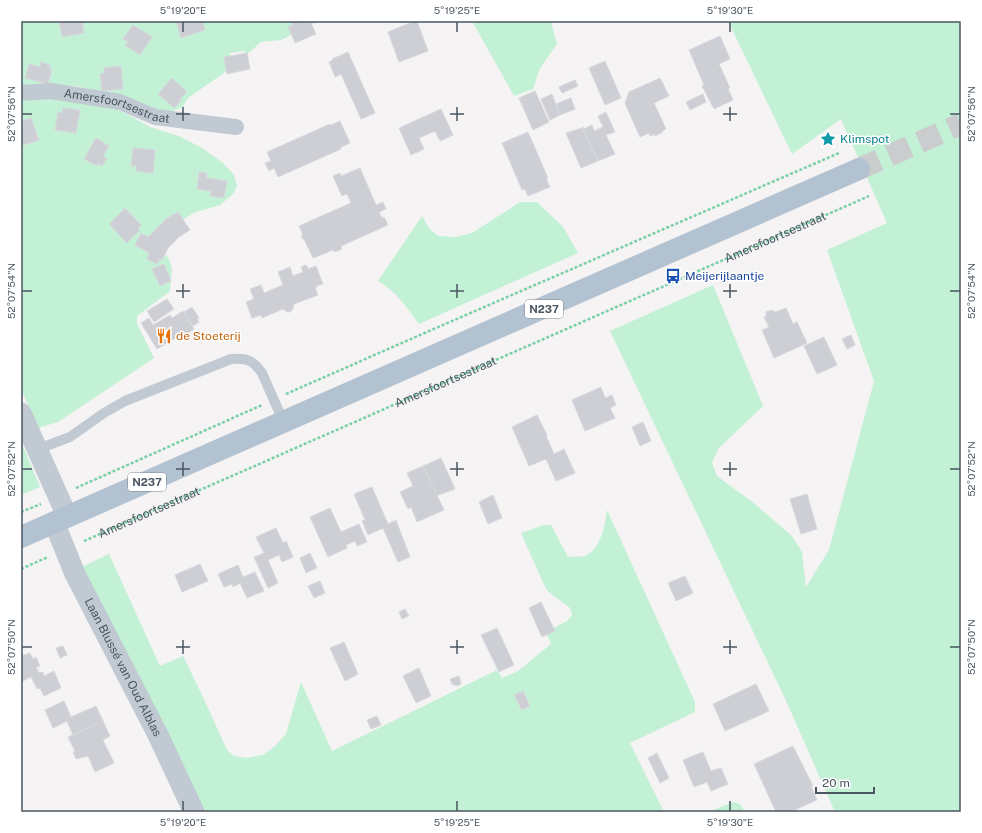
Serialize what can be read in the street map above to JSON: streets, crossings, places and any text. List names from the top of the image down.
{
  "streets": {
    "main road": ["N237"],
    "street": ["Amersfoortsestraat", "Laan Blussé van Oud Alblas"]
  },
  "crossings": [
    ["Amersfoortsestraat", "Laan Blussé van Oud Alblas"],
    ["N237", "Laan Blussé van Oud Alblas"]
  ],
  "places": {
    "place": ["Klimspot"],
    "bus stop": ["Meijerijlaantje"],
    "restaurant": ["de Stoeterij"]
  },
  "scale_bar": "20 m",
  "coordinates": [
    "5°19'20\"E",
    "5°19'25\"E",
    "5°19'30\"E",
    "52°07'56\"N",
    "52°07'54\"N",
    "52°07'52\"N",
    "52°07'50\"N"
  ]
}
